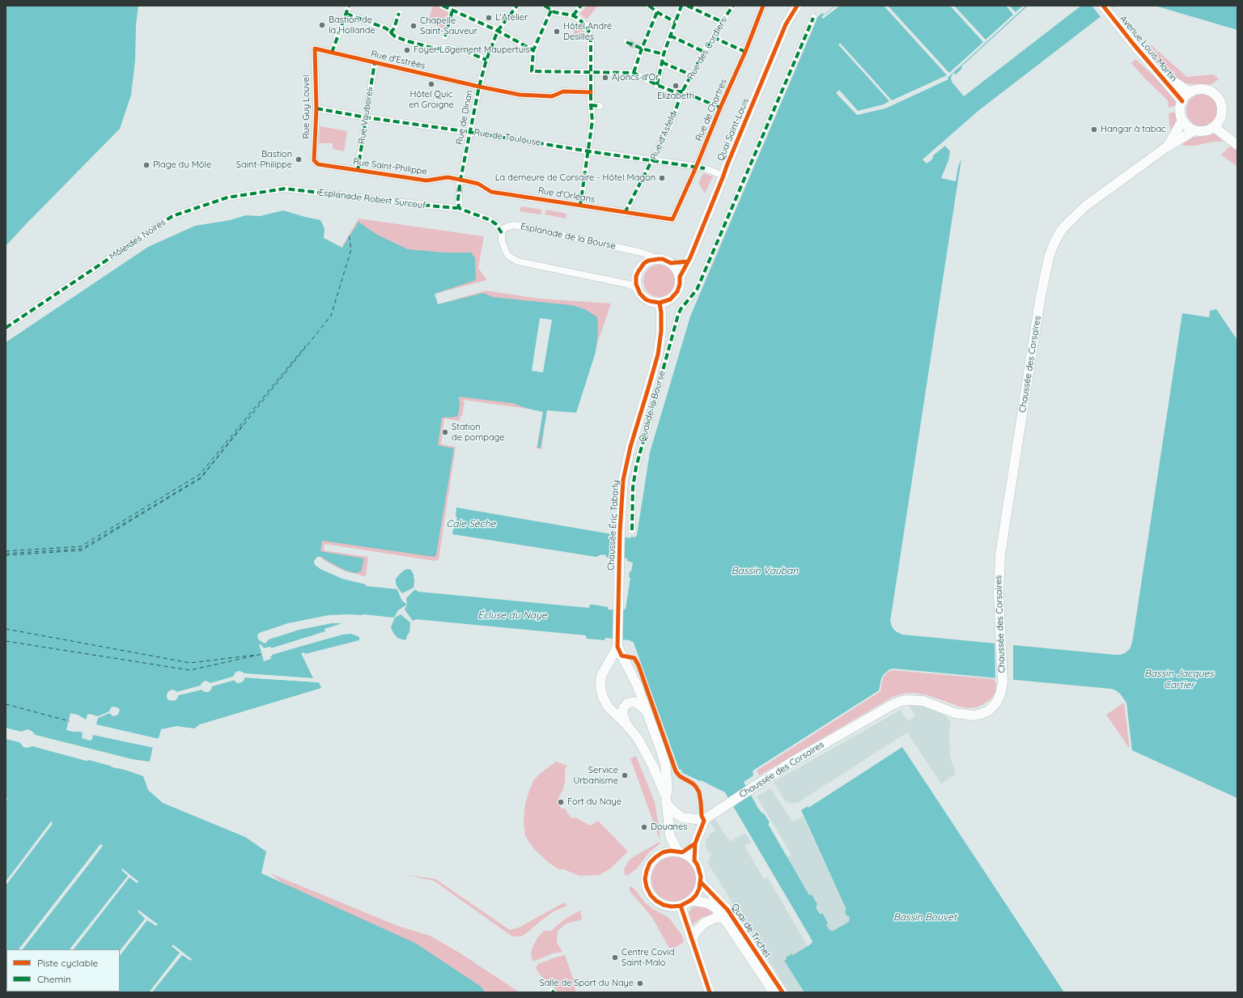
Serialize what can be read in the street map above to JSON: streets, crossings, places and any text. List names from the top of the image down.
{
  "streets": {
    "main road": [
      "Avenue Louis Martin",
      "Quai Saint-Louis",
      "Chaussée des Corsaires",
      "Chaussée Éric Tabarly",
      "Quai de Trichet"
    ],
    "street": [
      "Rue des Cordiers",
      "Rue d'Estrées",
      "Rue Guy Louvel",
      "Rue de Chartres",
      "Rue Vauborel",
      "Rue de Dinan",
      "Rue d'Asfeld",
      "Rue de Toulouse",
      "Rue Saint-Philippe",
      "Rue d'Orléans",
      "Esplanade Robert Surcouf",
      "Esplanade de la Bourse",
      "Môle des Noires",
      "Quai de la Bourse"
    ]
  },
  "crossings": [
    ["Rue des Cordiers", "Rue d'Asfeld"],
    ["Avenue Louis Martin", "Chaussée des Corsaires"],
    ["Rue d'Estrées", "Rue Guy Louvel"],
    ["Rue d'Estrées", "Rue Vauborel"],
    ["Rue d'Estrées", "Rue de Dinan"],
    ["Rue Guy Louvel", "Rue de Toulouse"],
    ["Rue Guy Louvel", "Rue Saint-Philippe"],
    ["Rue de Chartres", "Rue de Toulouse"],
    ["Rue de Chartres", "Rue d'Orléans"],
    ["Rue Vauborel", "Rue de Toulouse"],
    ["Rue Vauborel", "Rue Saint-Philippe"],
    ["Rue de Dinan", "Rue de Toulouse"],
    ["Rue de Dinan", "Rue Saint-Philippe"],
    ["Rue de Dinan", "Rue d'Orléans"],
    ["Quai Saint-Louis", "Rue de Toulouse"],
    ["Quai Saint-Louis", "Esplanade de la Bourse"],
    ["Quai Saint-Louis", "Chaussée Éric Tabarly"],
    ["Rue d'Asfeld", "Rue de Toulouse"],
    ["Rue d'Asfeld", "Rue d'Orléans"],
    ["Rue Saint-Philippe", "Rue d'Orléans"],
    ["Esplanade Robert Surcouf", "Môle des Noires"],
    ["Esplanade de la Bourse", "Chaussée Éric Tabarly"],
    ["Chaussée des Corsaires", "Chaussée Éric Tabarly"],
    ["Chaussée des Corsaires", "Quai de Trichet"],
    ["Chaussée Éric Tabarly", "Quai de Trichet"]
  ],
  "water": [
    "Cale Sèche",
    "Bassin Vauban",
    "Écluse du Naye",
    "Bassin Jacques Cartier",
    "Bassin Bouvet"
  ],
  "places": [
    "L'Atelier",
    "Bastion de la Hollande",
    "Chapelle Saint-Sauveur",
    "Hôtel André Desilles",
    "Foyer Logement Maupertuis",
    "Ajoncs d'Or",
    "Hôtel Quic en Groigne",
    "Elizabeth",
    "Hangar à tabac",
    "Bastion Saint-Philippe",
    "Plage du Môle",
    "La demeure de Corsaire - Hôtel Magon",
    "Station de pompage",
    "Service Urbanisme",
    "Fort du Naye",
    "Douanes",
    "Centre Covid Saint-Malo",
    "Salle de Sport du Naye"
  ],
  "legend": ["Piste cyclable", "Chemin"]
}
